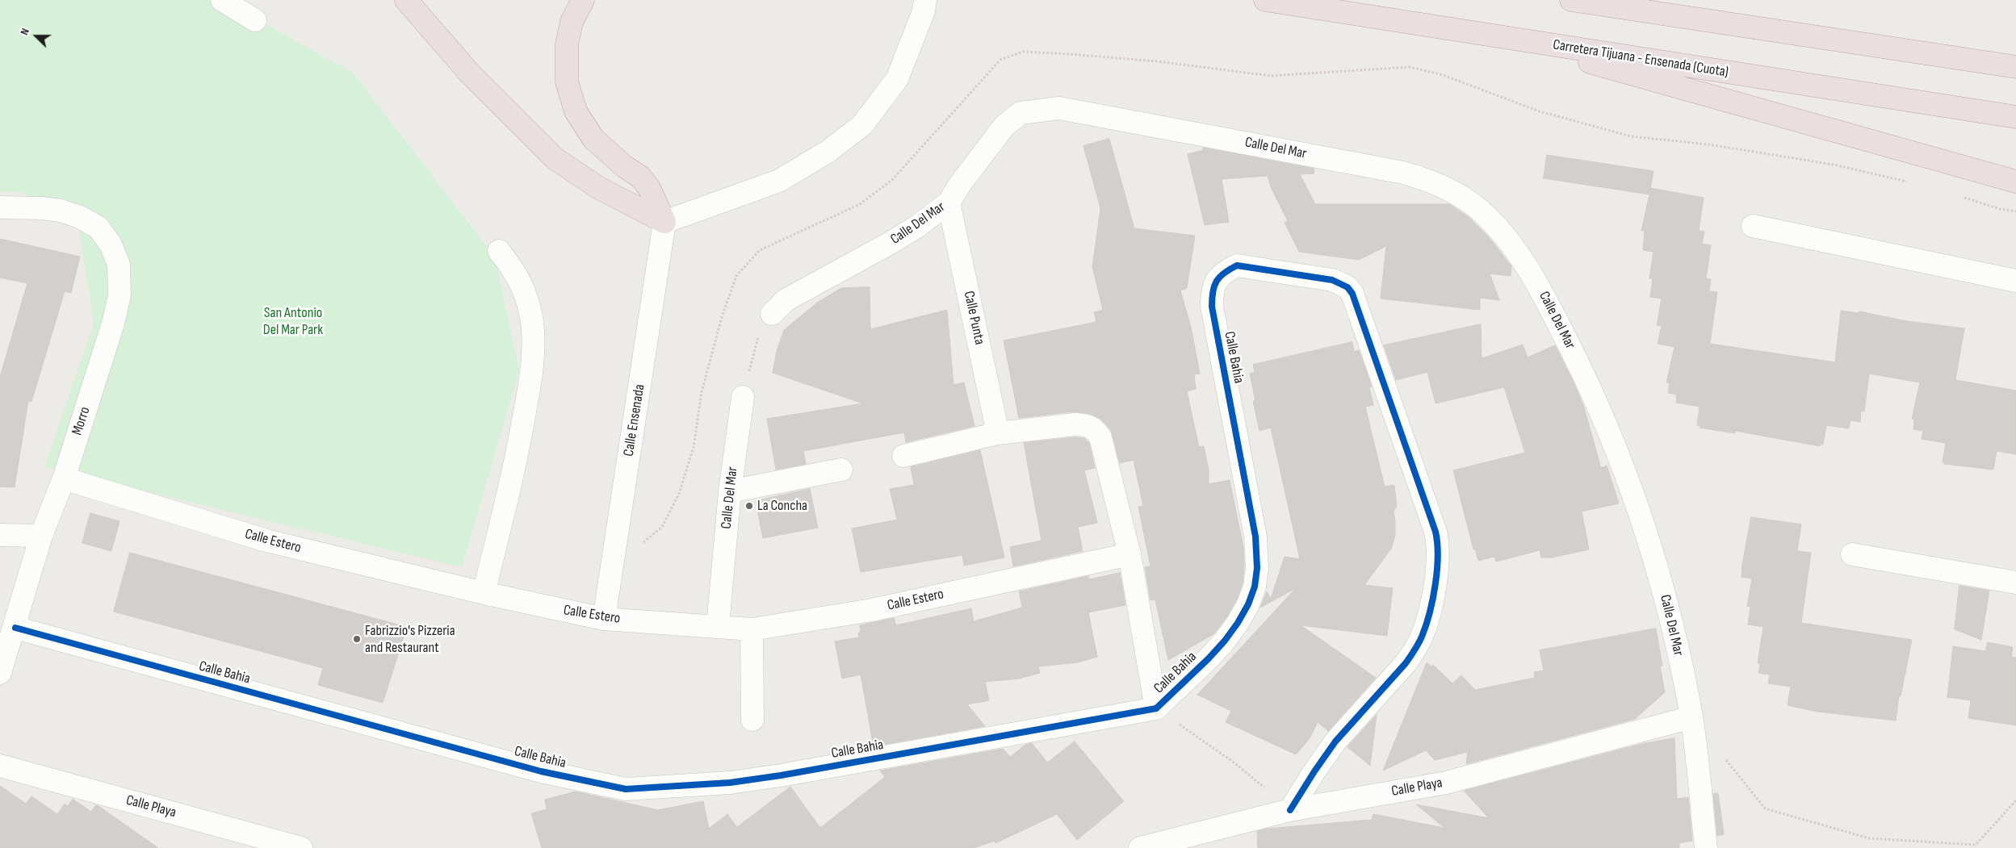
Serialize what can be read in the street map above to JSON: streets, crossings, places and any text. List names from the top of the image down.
{
  "streets": {
    "highway": ["Carretera Tijuana - Ensenada (Cuota)"],
    "street": [
      "Calle Del Mar",
      "Calle Punta",
      "Calle Bahia",
      "Calle Ensenada",
      "Morro",
      "Calle Estero",
      "Calle Playa"
    ]
  },
  "crossings": [
    ["Calle Del Mar", "Calle Punta"],
    ["Calle Del Mar", "Calle Estero"],
    ["Calle Del Mar", "Calle Playa"],
    ["Calle Bahia", "Morro"],
    ["Calle Bahia", "Calle Playa"],
    ["Calle Ensenada", "Calle Estero"],
    ["Morro", "Calle Estero"]
  ],
  "parks": ["San Antonio Del Mar Park"],
  "places": ["La Concha", "Fabrizzio's Pizzeria and Restaurant"],
  "north": "left"
}
